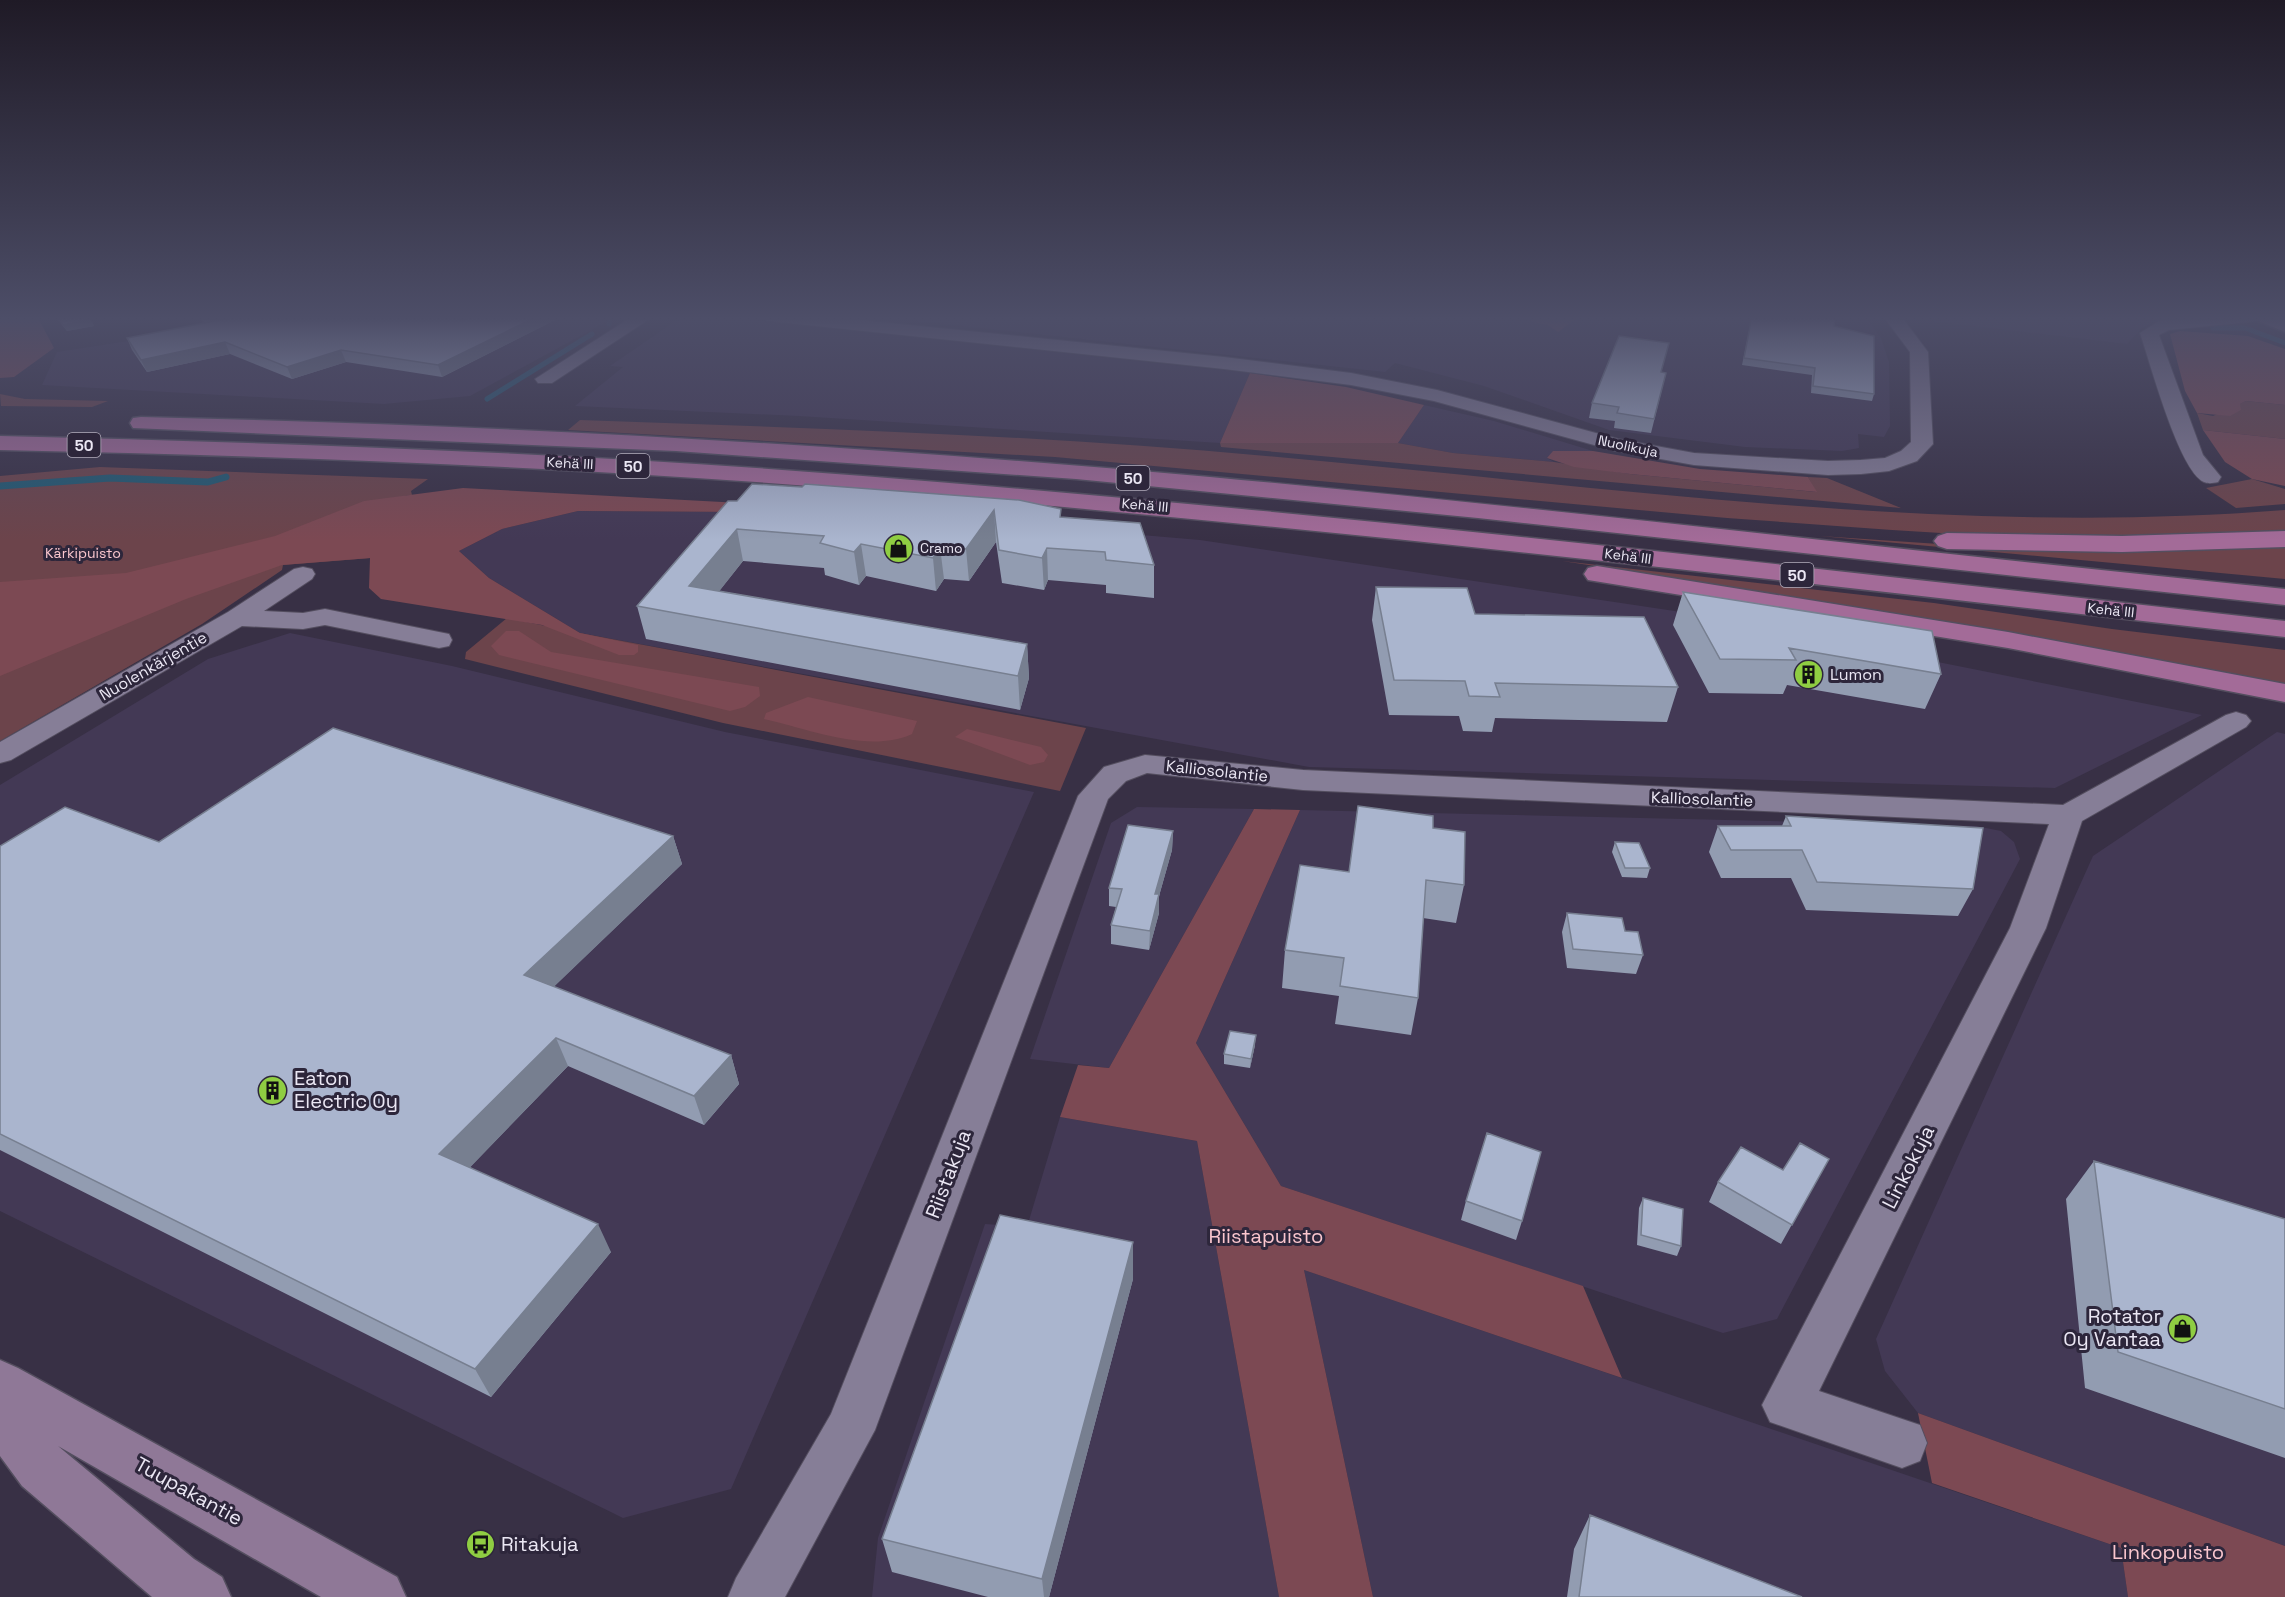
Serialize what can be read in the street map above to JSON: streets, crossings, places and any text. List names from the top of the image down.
{
  "streets": {
    "highway": ["50", "Kehä III"],
    "main road": ["Tuupakantie"],
    "street": [
      "Nuolikuja",
      "Nuolenkärjentie",
      "Kalliosolantie",
      "Linkokuja",
      "Riistakuja"
    ]
  },
  "crossings": [
    ["Kalliosolantie", "Linkokuja"],
    ["Kalliosolantie", "Riistakuja"]
  ],
  "parks": ["Kärkipuisto", "Riistapuisto", "Linkopuisto"],
  "places": {
    "shop": ["Cramo", "Rotator Oy Vantaa"],
    "building": ["Lumon", "Eaton Electric Oy"],
    "bus stop": ["Ritakuja"]
  }
}
